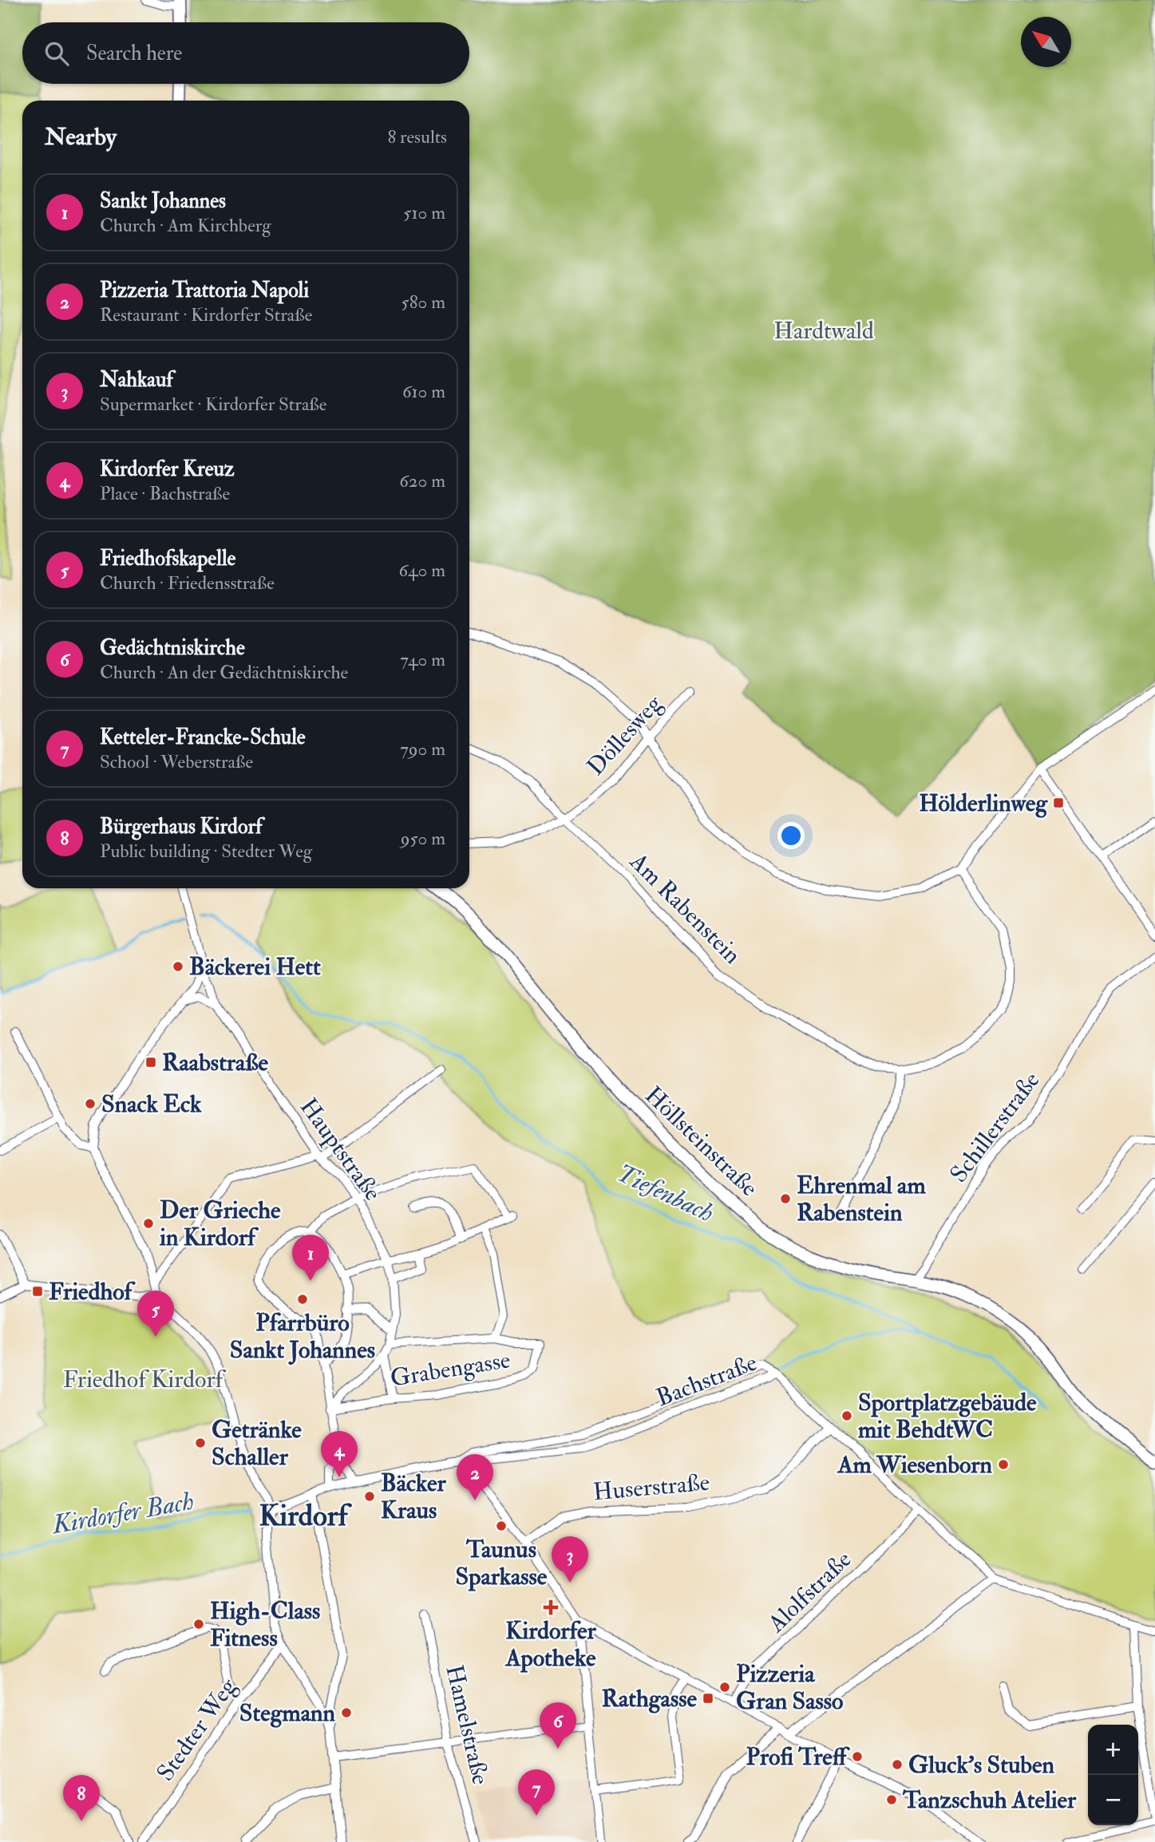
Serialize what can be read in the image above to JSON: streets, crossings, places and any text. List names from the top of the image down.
{
  "streets": {
    "street": [
      "Döllesweg",
      "Am Rabenstein",
      "Schillerstraße",
      "Höllsteinstraße",
      "Hauptstraße",
      "Grabengasse",
      "Bachstraße",
      "Huserstraße",
      "Alolfstraße",
      "Hamelstraße",
      "Stedter Weg"
    ]
  },
  "crossings": [
    ["Döllesweg", "Am Rabenstein"],
    ["Schillerstraße", "Höllsteinstraße"],
    ["Hauptstraße", "Grabengasse"]
  ],
  "districts": ["Kirdorf"],
  "water": ["Tiefenbach", "Kirdorfer Bach"],
  "parks": ["Hardtwald", "Friedhof Kirdorf"],
  "places": {
    "transit": [
      "Hölderlinweg",
      "Raabstraße",
      "Friedhof",
      "Rathgasse"
    ],
    "other": [
      "Bäckerei Hett",
      "Snack Eck",
      "Ehrenmal am Rabenstein",
      "Der Grieche in Kirdorf",
      "Pfarrbüro Sankt Johannes",
      "Sportplatzgebäude mit BehdtWC",
      "Getränke Schaller",
      "Am Wiesenborn",
      "Bäcker Kraus",
      "Taunus Sparkasse",
      "High-Class Fitness",
      "Pizzeria Gran Sasso",
      "Stegmann",
      "Profi Treff",
      "Gluck's Stuben",
      "Tanzschuh Atelier"
    ],
    "health": ["Kirdorfer Apotheke"]
  },
  "north": "top left",
  "page": {
    "search": "Search here",
    "heading": ["Nearby", "8 results"],
    "list": [
      {
        "mark": "1",
        "name": "Sankt Johannes",
        "note": "Church · Am Kirchberg",
        "value": "510 m"
      },
      {
        "mark": "2",
        "name": "Pizzeria Trattoria Napoli",
        "note": "Restaurant · Kirdorfer Straße",
        "value": "580 m"
      },
      {
        "mark": "3",
        "name": "Nahkauf",
        "note": "Supermarket · Kirdorfer Straße",
        "value": "610 m"
      },
      {
        "mark": "4",
        "name": "Kirdorfer Kreuz",
        "note": "Place · Bachstraße",
        "value": "620 m"
      },
      {
        "mark": "5",
        "name": "Friedhofskapelle",
        "note": "Church · Friedensstraße",
        "value": "640 m"
      },
      {
        "mark": "6",
        "name": "Gedächtniskirche",
        "note": "Church · An der Gedächtniskirche",
        "value": "740 m"
      },
      {
        "mark": "7",
        "name": "Ketteler-Francke-Schule",
        "note": "School · Weberstraße",
        "value": "790 m"
      },
      {
        "mark": "8",
        "name": "Bürgerhaus Kirdorf",
        "note": "Public building · Stedter Weg",
        "value": "950 m"
      }
    ],
    "pins": [
      "1",
      "5",
      "4",
      "2",
      "3",
      "6",
      "7",
      "8"
    ],
    "map_buttons": ["+", "−"]
  }
}
